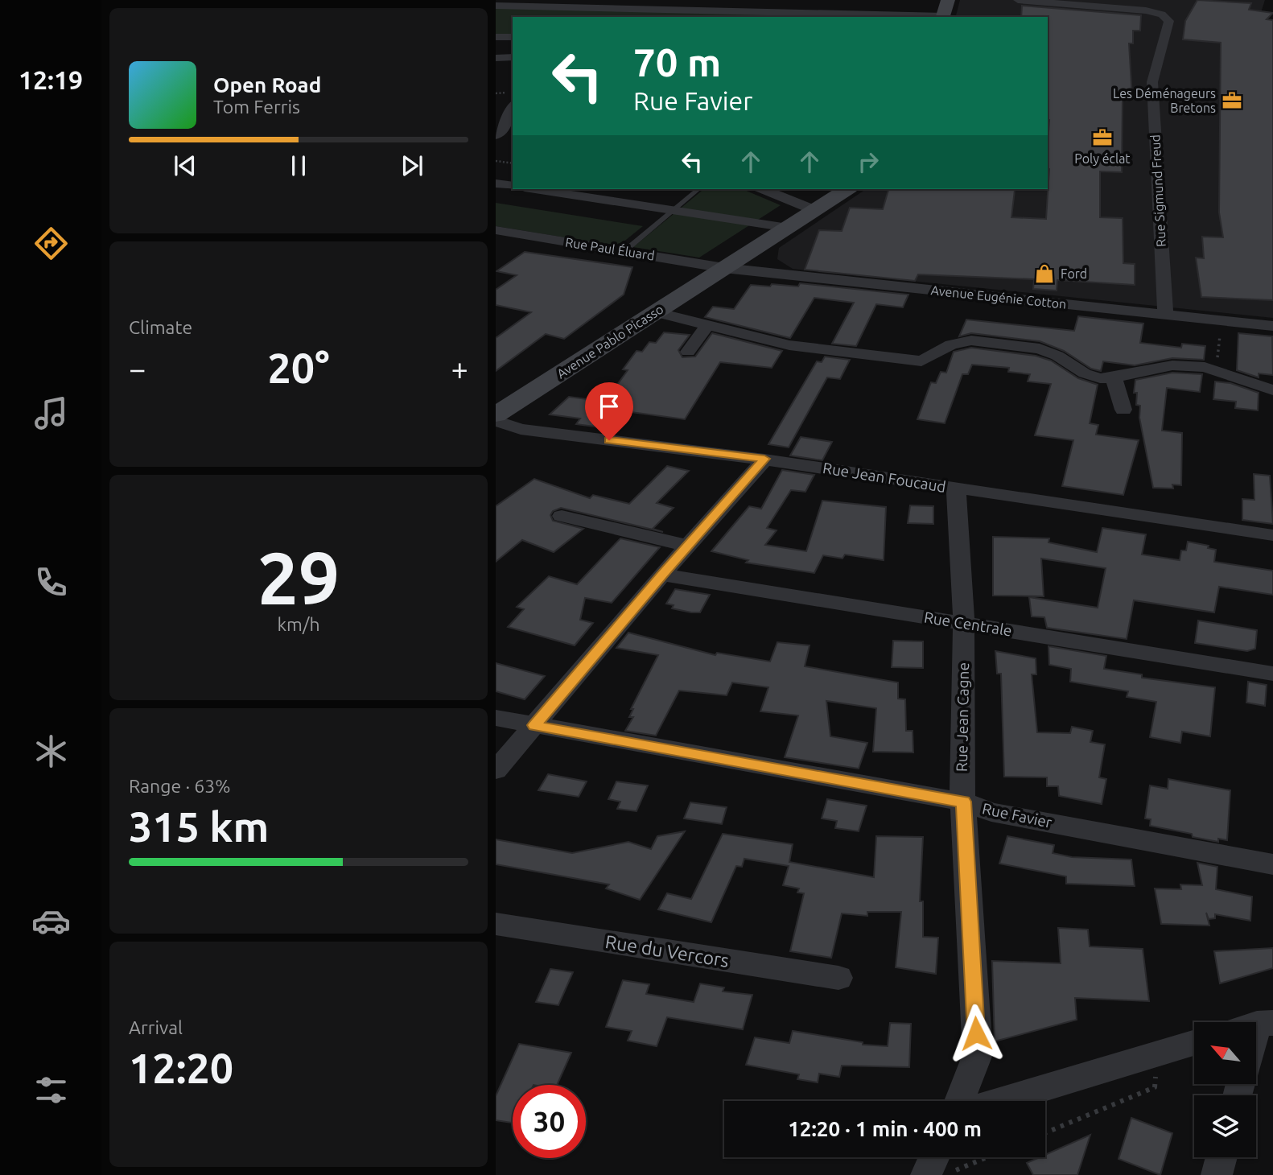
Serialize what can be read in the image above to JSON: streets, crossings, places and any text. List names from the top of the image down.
{
  "streets": {
    "main road": ["Avenue Pablo Picasso"],
    "street": [
      "Rue Sigmund Freud",
      "Rue Paul Éluard",
      "Avenue Eugénie Cotton",
      "Rue Jean Foucaud",
      "Rue Centrale",
      "Rue Jean Cagne",
      "Rue Favier",
      "Rue du Vercors"
    ]
  },
  "crossings": [
    ["Rue Sigmund Freud", "Avenue Eugénie Cotton"],
    ["Rue Paul Éluard", "Avenue Eugénie Cotton"],
    ["Rue Paul Éluard", "Avenue Pablo Picasso"],
    ["Avenue Eugénie Cotton", "Avenue Pablo Picasso"],
    ["Rue Jean Foucaud", "Rue Jean Cagne"],
    ["Rue Centrale", "Rue Jean Cagne"],
    ["Rue Jean Cagne", "Rue Favier"]
  ],
  "places": {
    "office": ["Les Déménageurs Bretons", "Poly éclat"],
    "shop": ["Ford"]
  },
  "north": "top left",
  "page": {
    "tabs": "12:19",
    "turn": ["70 m", "Rue Favier"],
    "song": ["Open Road", "Tom Ferris"],
    "tile": [
      "Climate",
      ["29", "km/h"],
      ["Range · 63%", "315 km"],
      ["Arrival", "12:20"]
    ],
    "heat": ["−", "20°", "+"],
    "limit": "30",
    "trip": "12:20 · 1 min · 400 m"
  }
}
